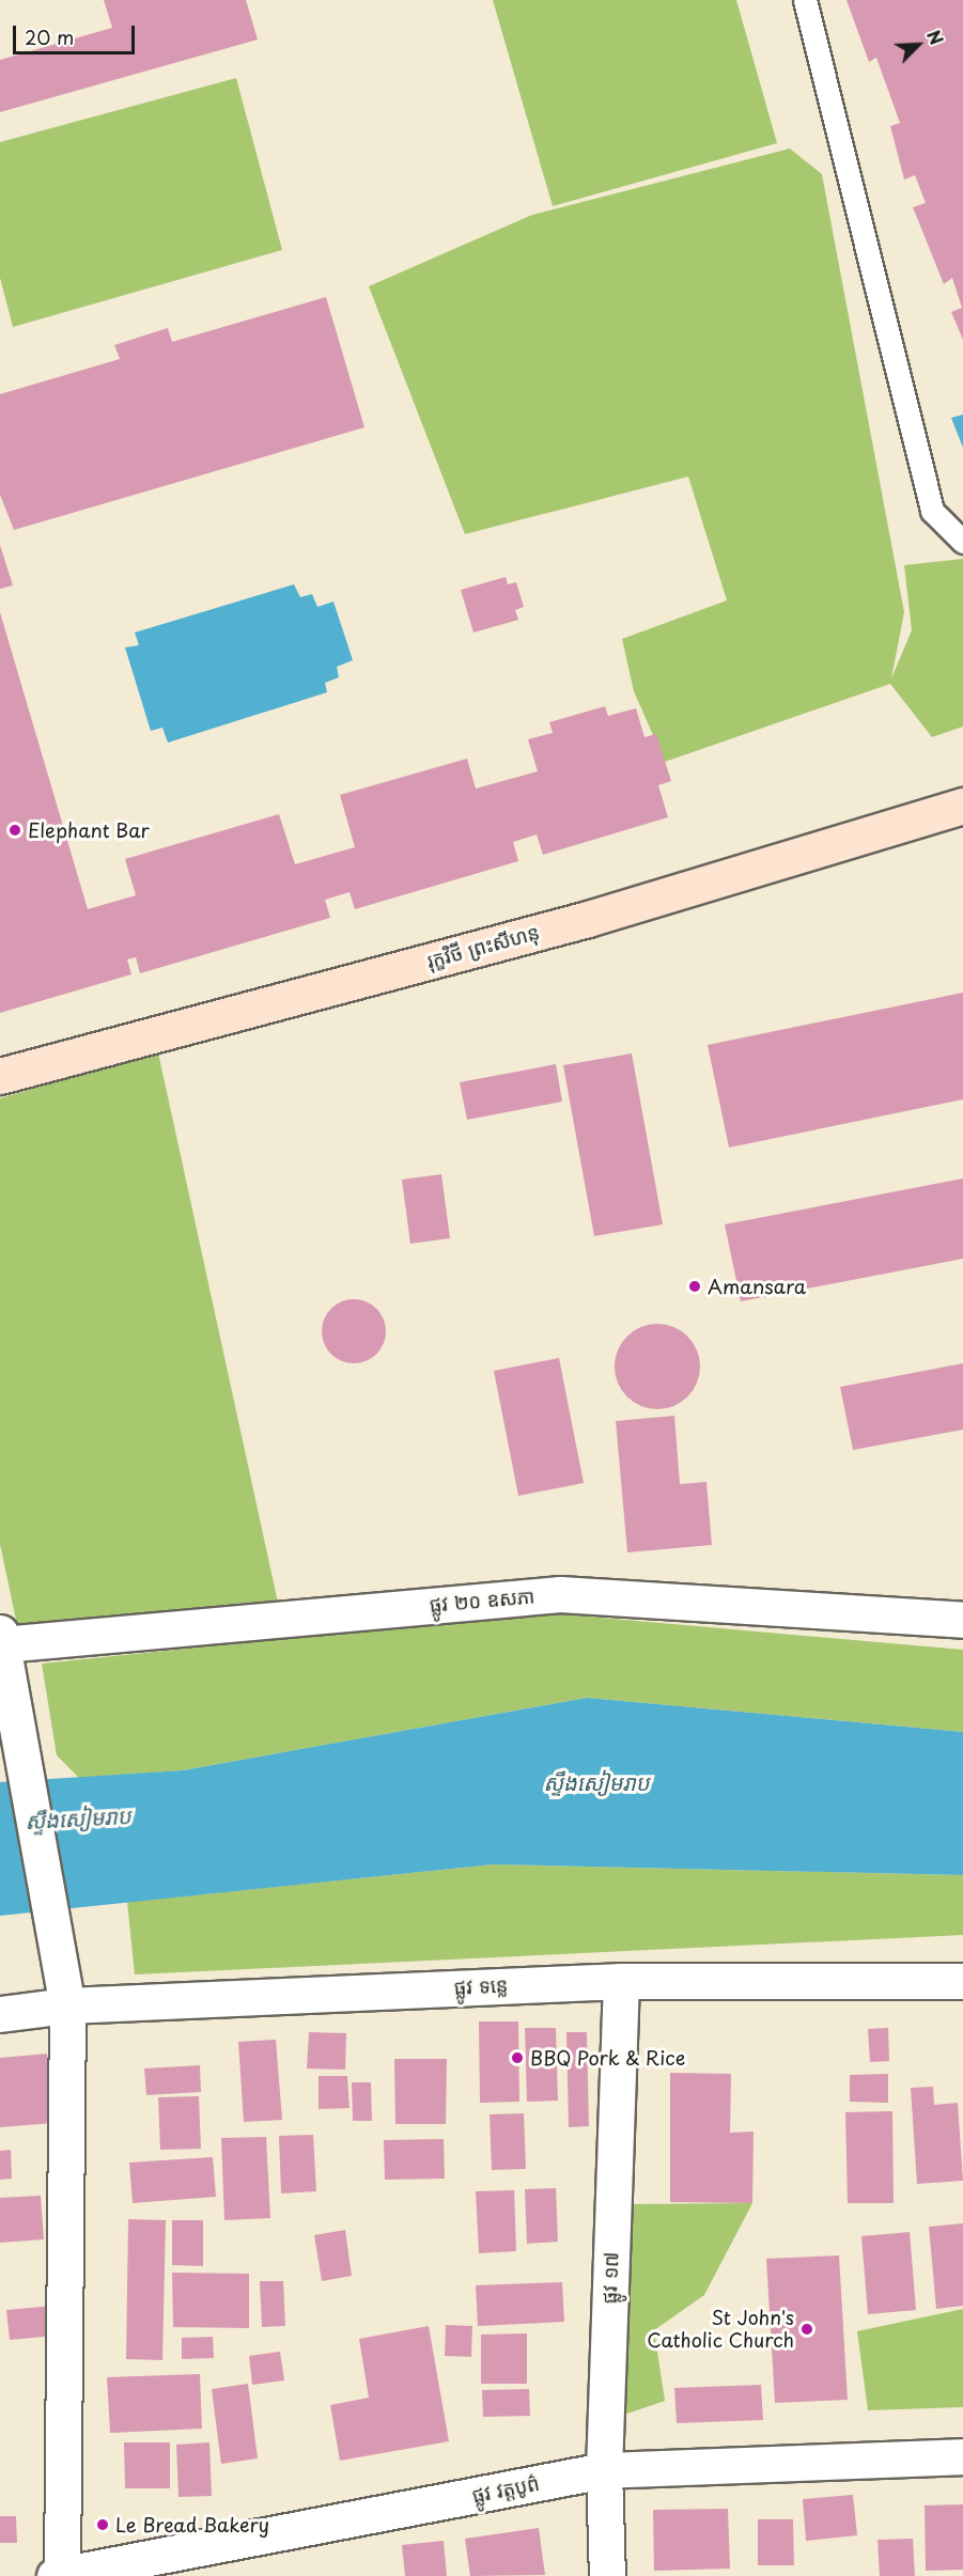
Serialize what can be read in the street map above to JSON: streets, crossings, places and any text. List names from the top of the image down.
{
  "streets": {
    "main road": ["រុក្ខវិថី ព្រះសីហនុ"],
    "street": [
      "ផ្លូវ ២០ ឧសភា",
      "ផ្លូវ ទន្លេ",
      "ផ្លូវ ១៧",
      "ផ្លូវ វត្តបូព៌"
    ]
  },
  "crossings": [
    ["ផ្លូវ ទន្លេ", "ផ្លូវ ១៧"],
    ["ផ្លូវ ១៧", "ផ្លូវ វត្តបូព៌"]
  ],
  "water": ["ស្ទឹងសៀមរាប"],
  "places": [
    "Elephant Bar",
    "Amansara",
    "BBQ Pork & Rice",
    "St John's Catholic Church",
    "Le Bread Bakery"
  ],
  "scale_bar": "20 m",
  "north": "top right"
}
